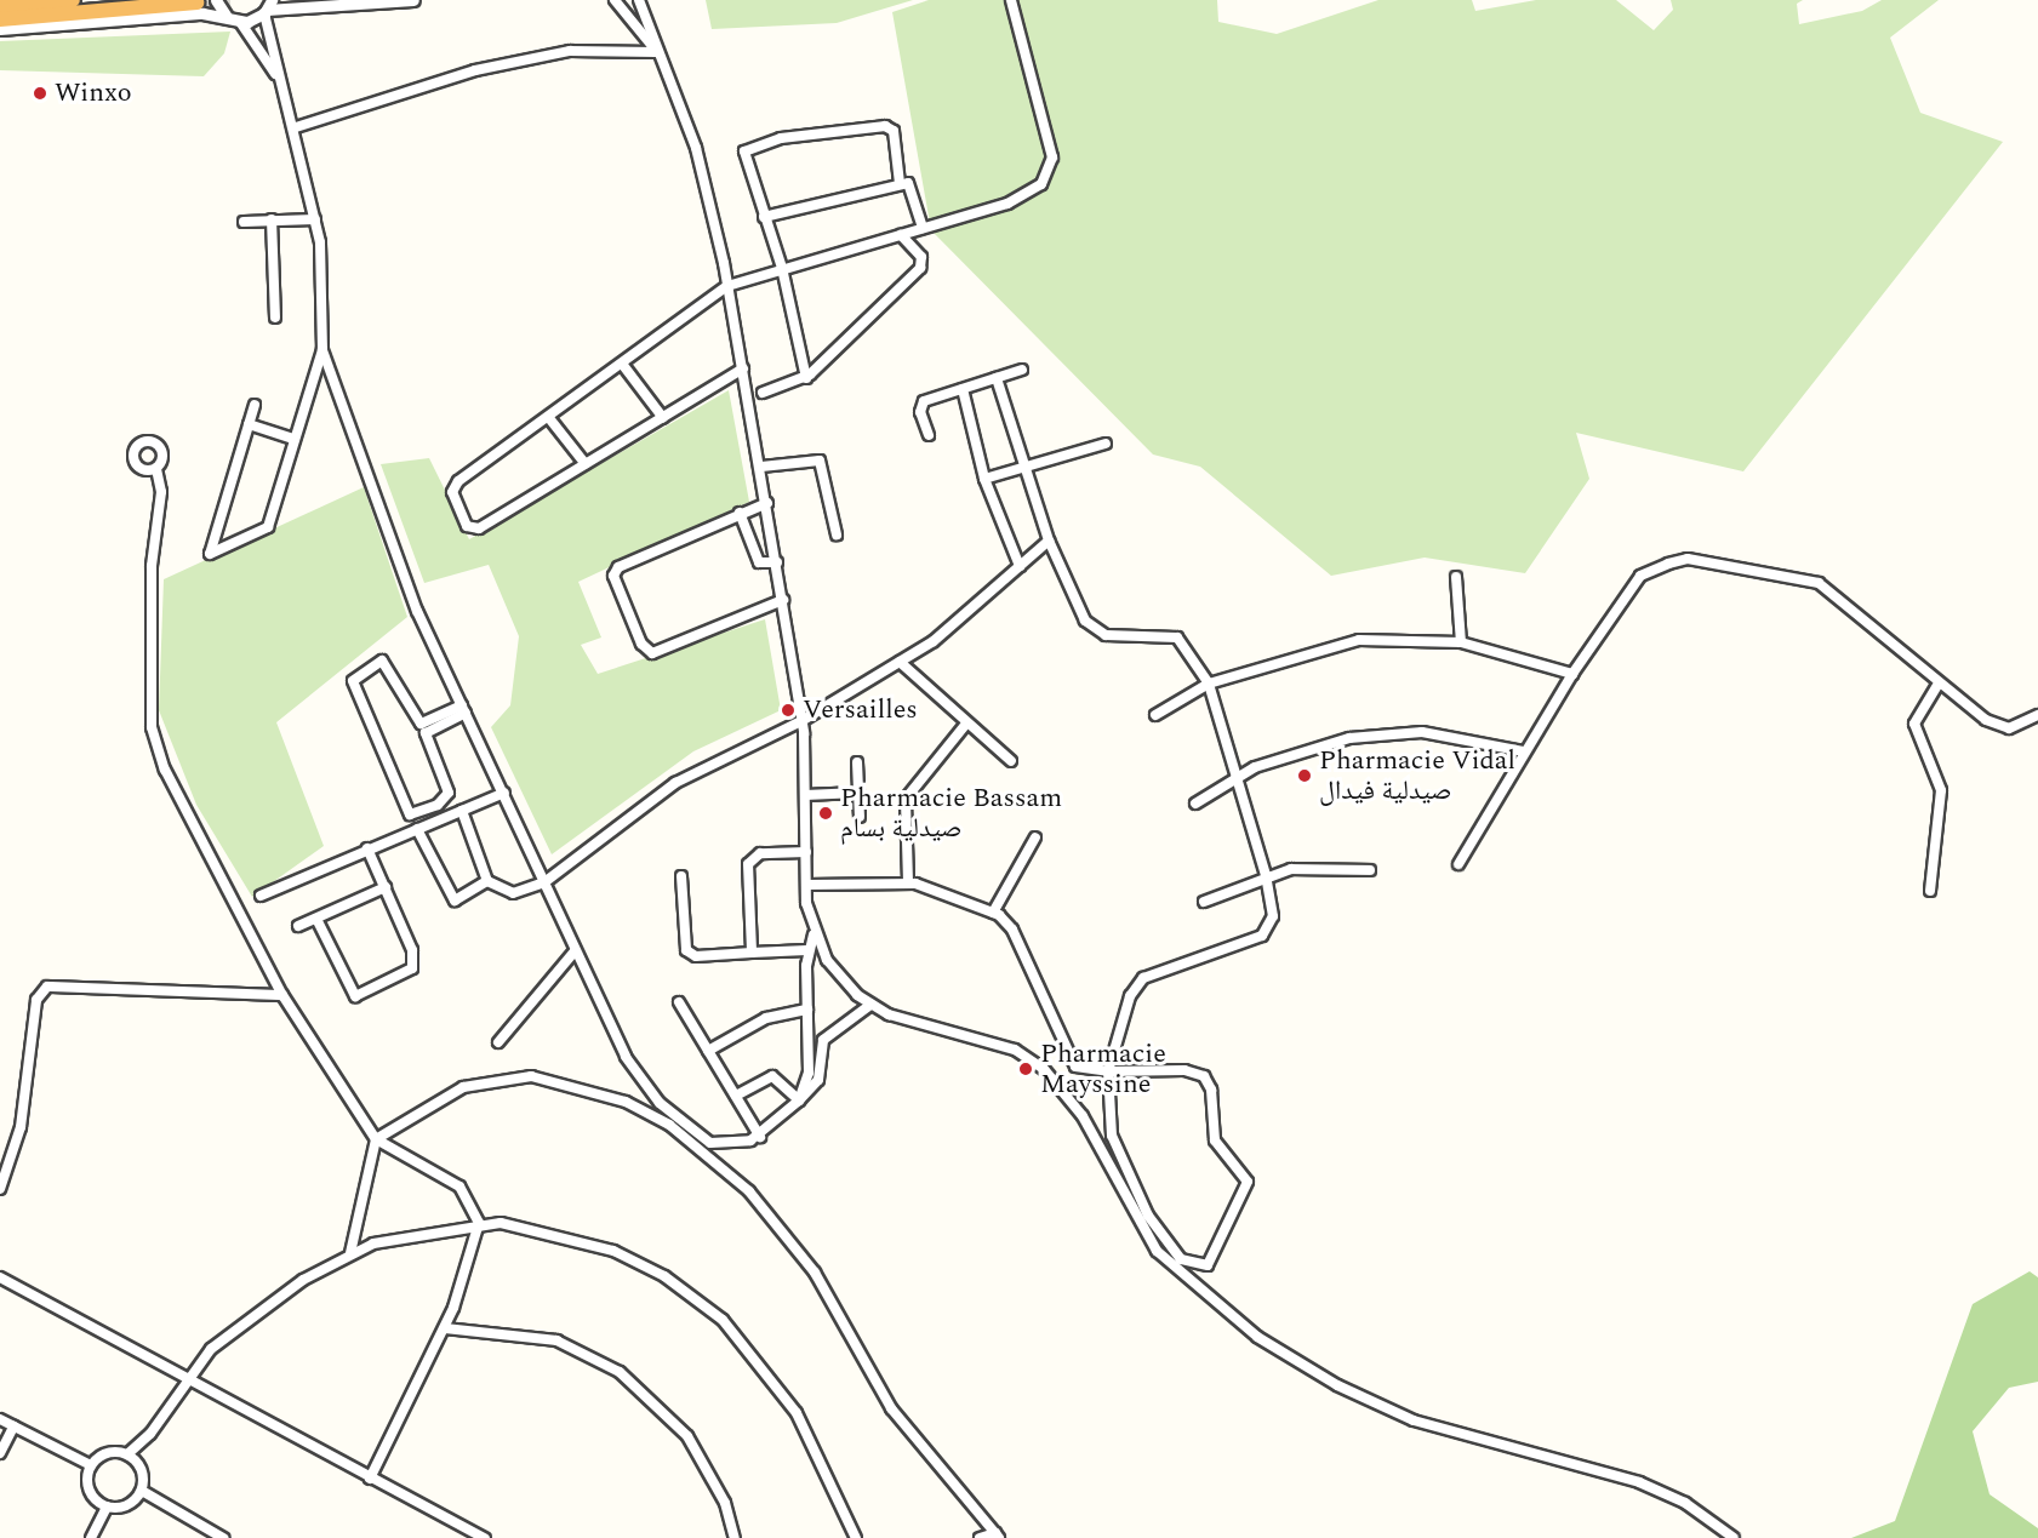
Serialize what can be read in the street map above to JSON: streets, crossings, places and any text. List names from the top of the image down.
{
  "places": [
    "Winxo",
    "Versailles",
    "Pharmacie Vidal صيدلية فيدال",
    "Pharmacie Bassam صيدلية بسام",
    "Pharmacie Mayssine"
  ]
}
